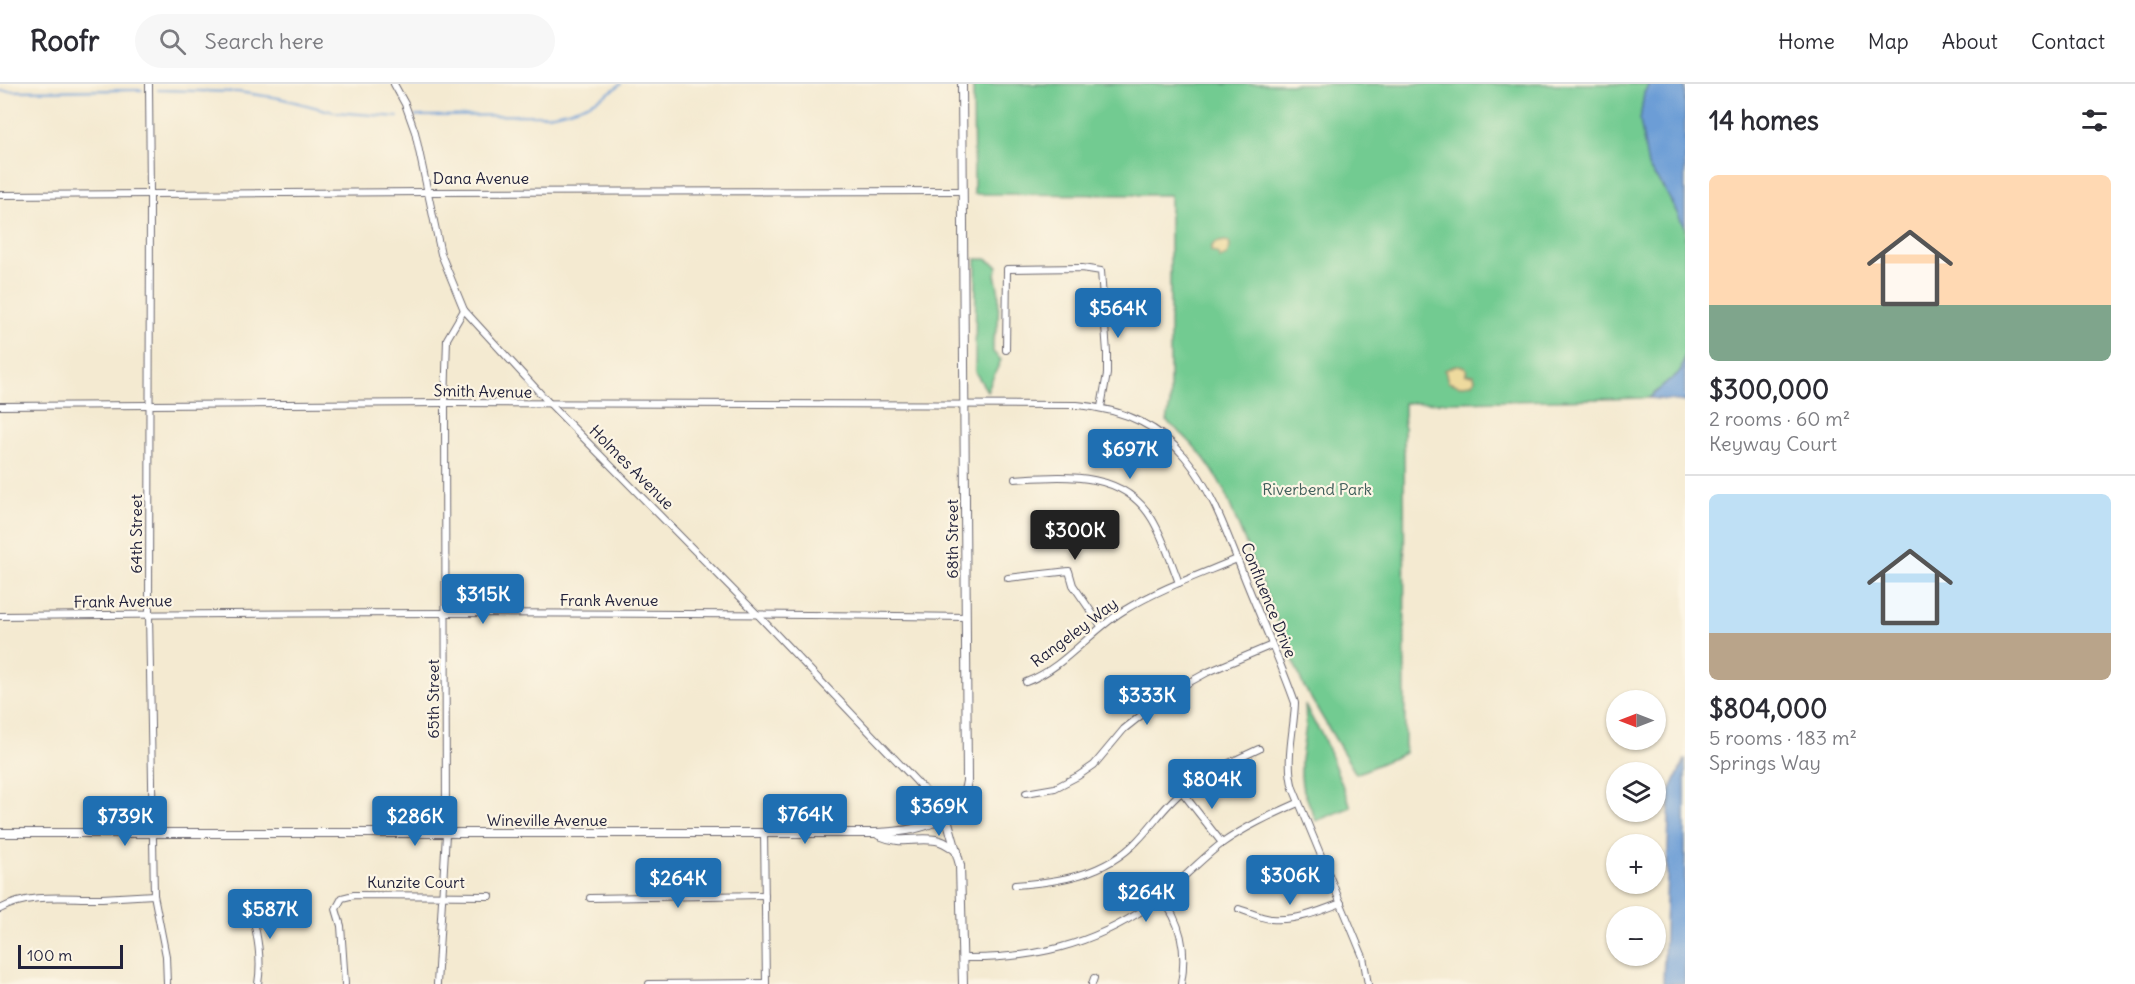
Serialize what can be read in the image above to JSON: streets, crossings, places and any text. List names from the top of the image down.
{
  "streets": {
    "street": [
      "Dana Avenue",
      "Smith Avenue",
      "Holmes Avenue",
      "64th Street",
      "68th Street",
      "Frank Avenue",
      "Confluence Drive",
      "Rangeley Way",
      "65th Street",
      "Wineville Avenue",
      "Kunzite Court"
    ]
  },
  "crossings": [
    ["Dana Avenue", "Holmes Avenue"],
    ["Dana Avenue", "64th Street"],
    ["Dana Avenue", "68th Street"],
    ["Smith Avenue", "Holmes Avenue"],
    ["Smith Avenue", "64th Street"],
    ["Smith Avenue", "68th Street"],
    ["Smith Avenue", "Confluence Drive"],
    ["Smith Avenue", "65th Street"],
    ["Holmes Avenue", "68th Street"],
    ["Holmes Avenue", "Frank Avenue"],
    ["Holmes Avenue", "65th Street"],
    ["Holmes Avenue", "Wineville Avenue"],
    ["64th Street", "Frank Avenue"],
    ["64th Street", "Wineville Avenue"],
    ["68th Street", "Frank Avenue"],
    ["68th Street", "Confluence Drive"],
    ["68th Street", "Wineville Avenue"],
    ["Frank Avenue", "65th Street"],
    ["Confluence Drive", "Rangeley Way"],
    ["65th Street", "Wineville Avenue"],
    ["65th Street", "Kunzite Court"]
  ],
  "parks": ["Riverbend Park"],
  "scale_bar": "100 m",
  "north": "left",
  "page": {
    "header": "Roofr",
    "search": "Search here",
    "nav": [
      "Home",
      "Map",
      "About",
      "Contact"
    ],
    "heading": "14 homes",
    "list": [
      {
        "name": "$300,000",
        "note": "2 rooms · 60 m² · Keyway Court"
      },
      {
        "name": "$804,000",
        "note": "5 rooms · 183 m² · Springs Way"
      }
    ],
    "price": [
      "$564K",
      "$697K",
      "$300K",
      "$315K",
      "$333K",
      "$804K",
      "$369K",
      "$764K",
      "$739K",
      "$286K",
      "$306K",
      "$264K",
      "$264K",
      "$587K"
    ],
    "map_buttons": ["+", "−"],
    "scale": "100 m"
  }
}
